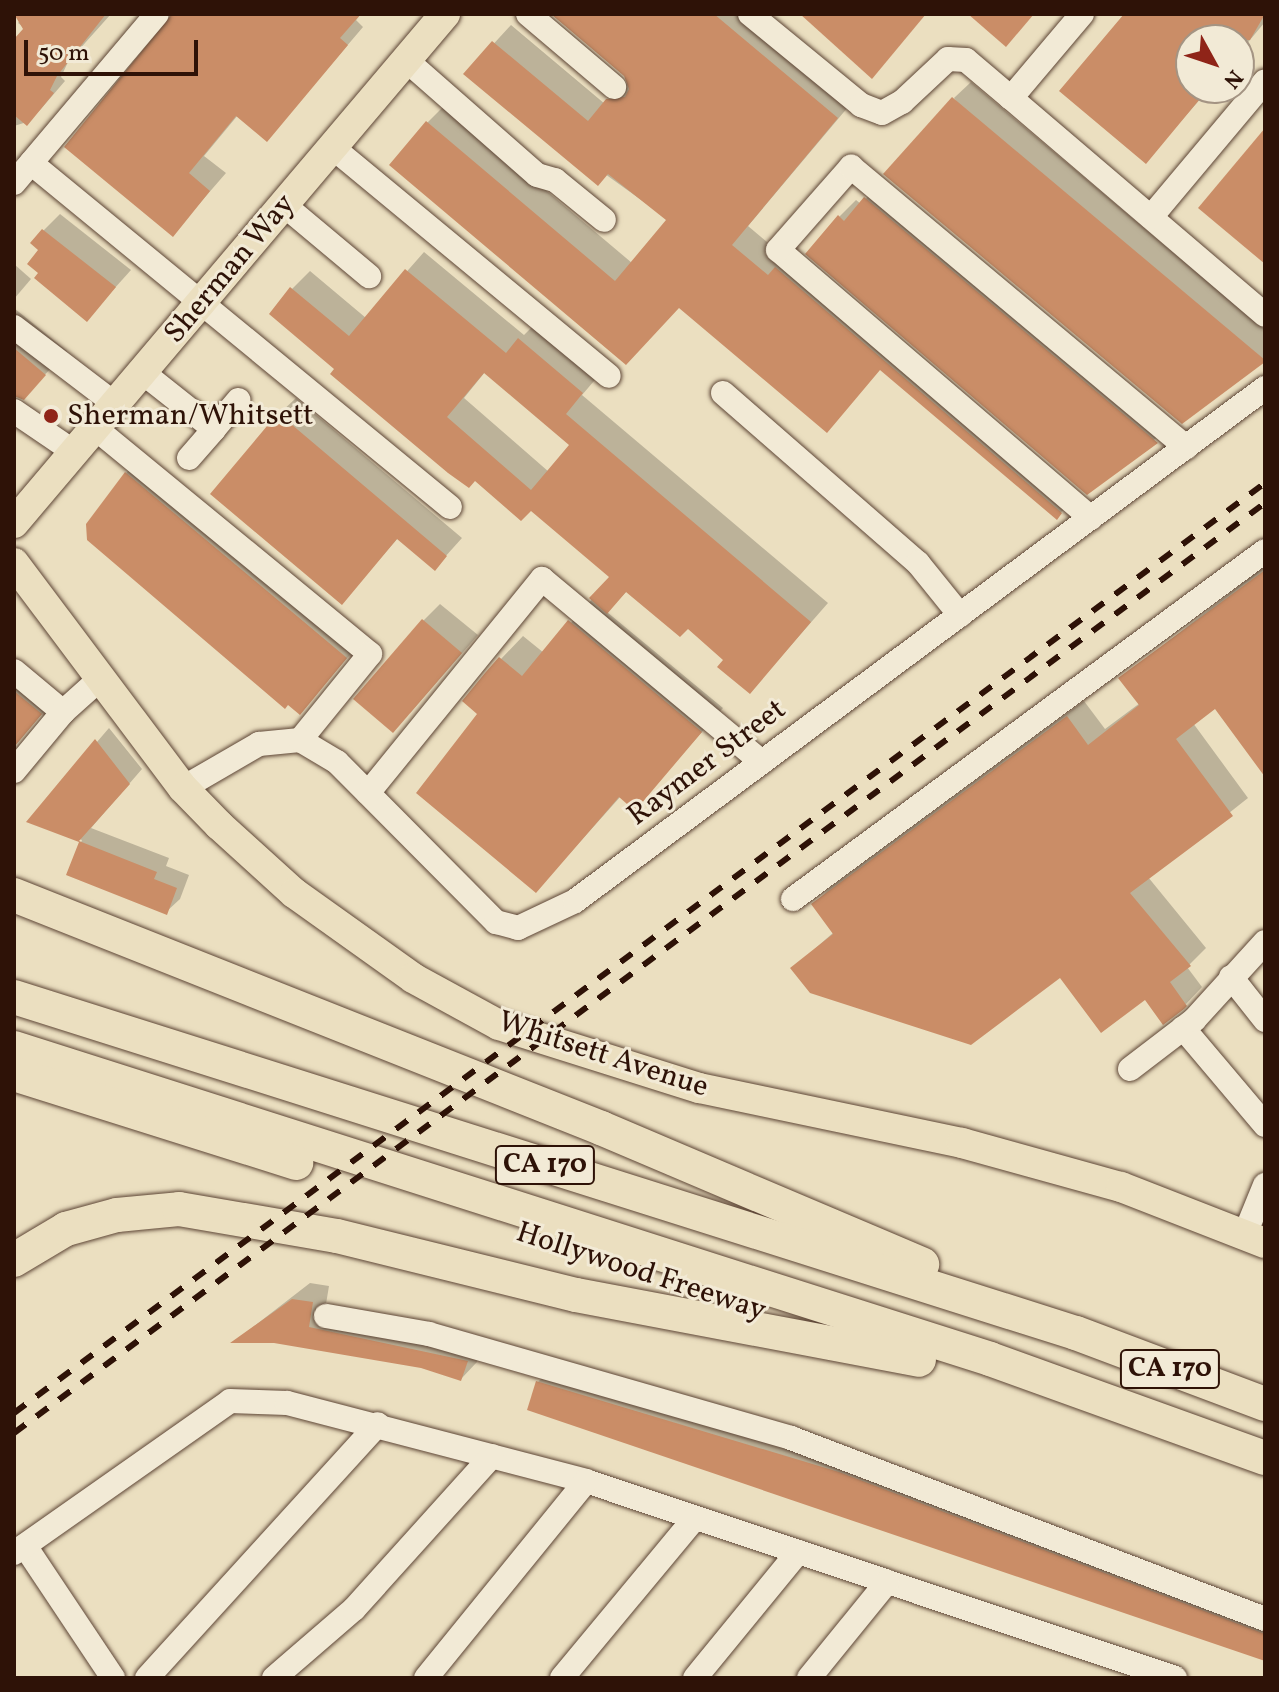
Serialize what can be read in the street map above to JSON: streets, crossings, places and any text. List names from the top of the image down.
{
  "streets": {
    "highway": ["CA 170", "Hollywood Freeway"],
    "main road": ["Sherman Way", "Whitsett Avenue"],
    "street": ["Raymer Street"]
  },
  "places": ["Sherman/Whitsett"],
  "scale_bar": "50 m",
  "north": "bottom right"
}
